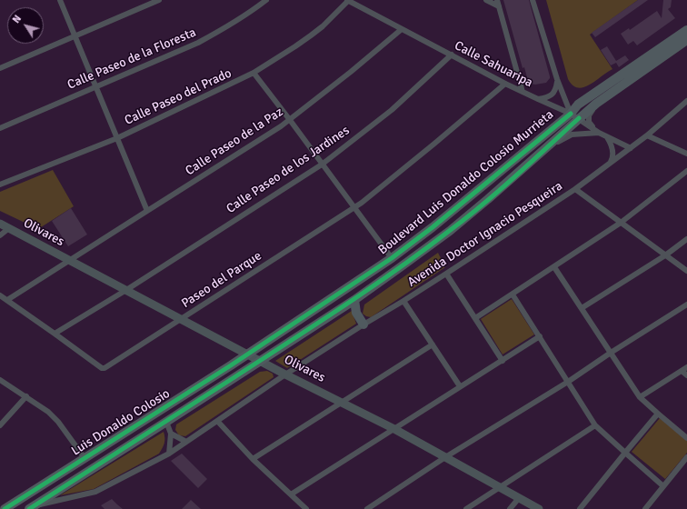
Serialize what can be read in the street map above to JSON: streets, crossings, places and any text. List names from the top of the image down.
{
  "streets": {
    "main road": ["Boulevard Luis Donaldo Colosio Murrieta", "Olivares", "Luis Donaldo Colosio"],
    "street": [
      "Calle Paseo de la Floresta",
      "Calle Sahuaripa",
      "Calle Paseo del Prado",
      "Calle Paseo de la Paz",
      "Calle Paseo de los Jardines",
      "Avenida Doctor Ignacio Pesqueira",
      "Paseo del Parque"
    ]
  },
  "crossings": [
    ["Calle Sahuaripa", "Calle Paseo del Prado"],
    ["Calle Sahuaripa", "Calle Paseo de la Paz"],
    ["Calle Sahuaripa", "Calle Paseo de los Jardines"],
    ["Calle Sahuaripa", "Boulevard Luis Donaldo Colosio Murrieta"],
    ["Calle Sahuaripa", "Avenida Doctor Ignacio Pesqueira"],
    ["Calle Sahuaripa", "Paseo del Parque"],
    ["Calle Paseo de la Paz", "Olivares"],
    ["Calle Paseo de los Jardines", "Olivares"],
    ["Calle Paseo de los Jardines", "Paseo del Parque"],
    ["Boulevard Luis Donaldo Colosio Murrieta", "Olivares"],
    ["Boulevard Luis Donaldo Colosio Murrieta", "Luis Donaldo Colosio"],
    ["Olivares", "Avenida Doctor Ignacio Pesqueira"],
    ["Olivares", "Paseo del Parque"],
    ["Olivares", "Luis Donaldo Colosio"],
    ["Avenida Doctor Ignacio Pesqueira", "Luis Donaldo Colosio"]
  ],
  "north": "top left"
}
